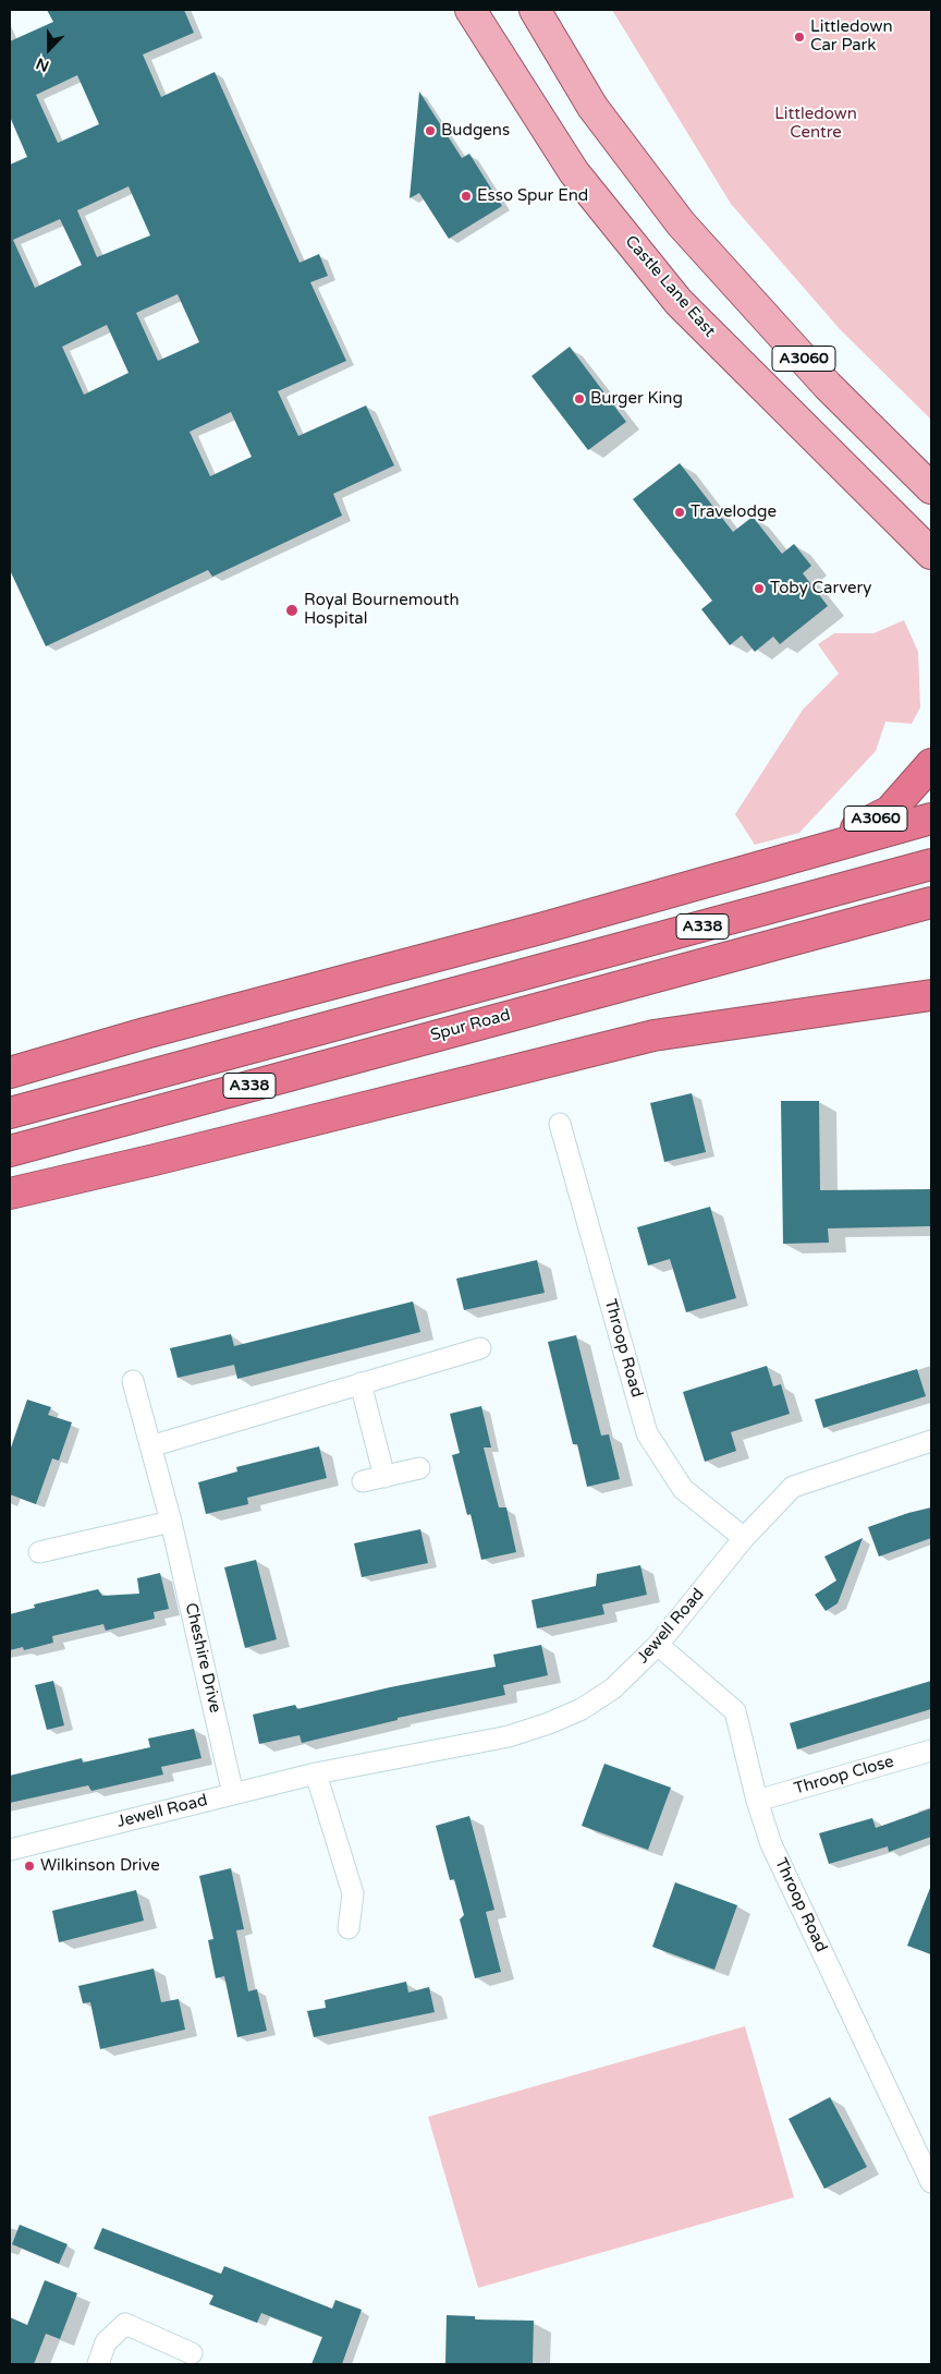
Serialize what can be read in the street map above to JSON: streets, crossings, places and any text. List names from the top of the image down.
{
  "streets": {
    "highway": ["A3060", "A338", "Spur Road"],
    "main road": ["Castle Lane East"],
    "street": [
      "Throop Road",
      "Jewell Road",
      "Cheshire Drive",
      "Throop Close"
    ]
  },
  "crossings": [
    ["Throop Road", "Jewell Road"],
    ["Throop Road", "Throop Close"],
    ["Jewell Road", "Cheshire Drive"]
  ],
  "parks": ["Littledown Centre"],
  "places": [
    "Littledown Car Park",
    "Budgens",
    "Esso Spur End",
    "Burger King",
    "Travelodge",
    "Toby Carvery",
    "Royal Bournemouth Hospital",
    "Wilkinson Drive"
  ],
  "north": "bottom"
}
